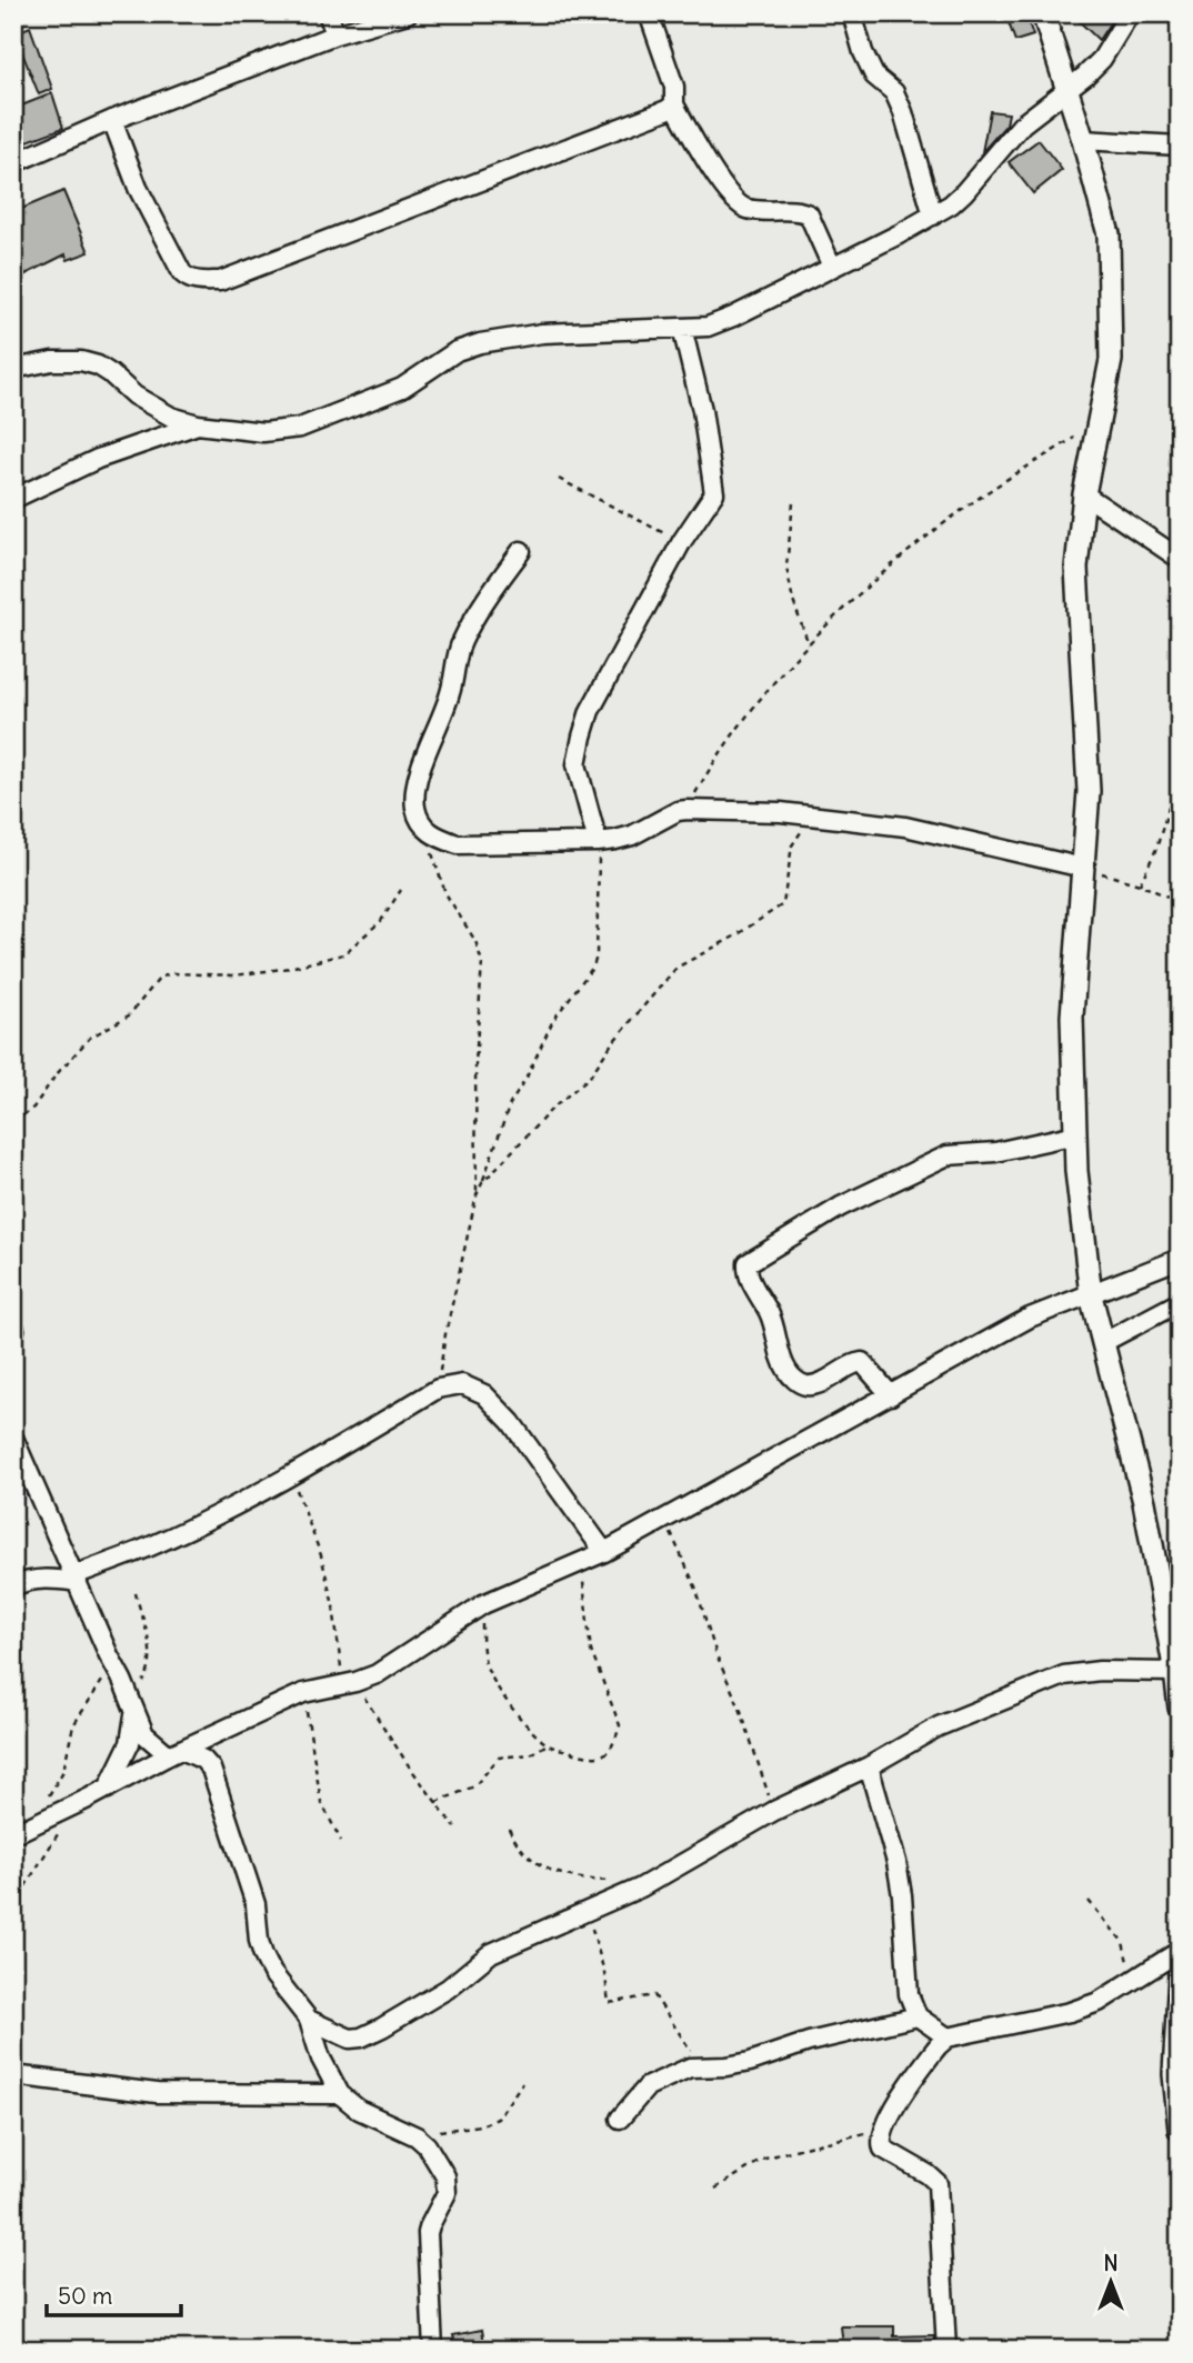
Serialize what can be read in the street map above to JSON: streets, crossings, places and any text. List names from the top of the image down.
{
  "scale_bar": "50 m",
  "north": "top"
}
